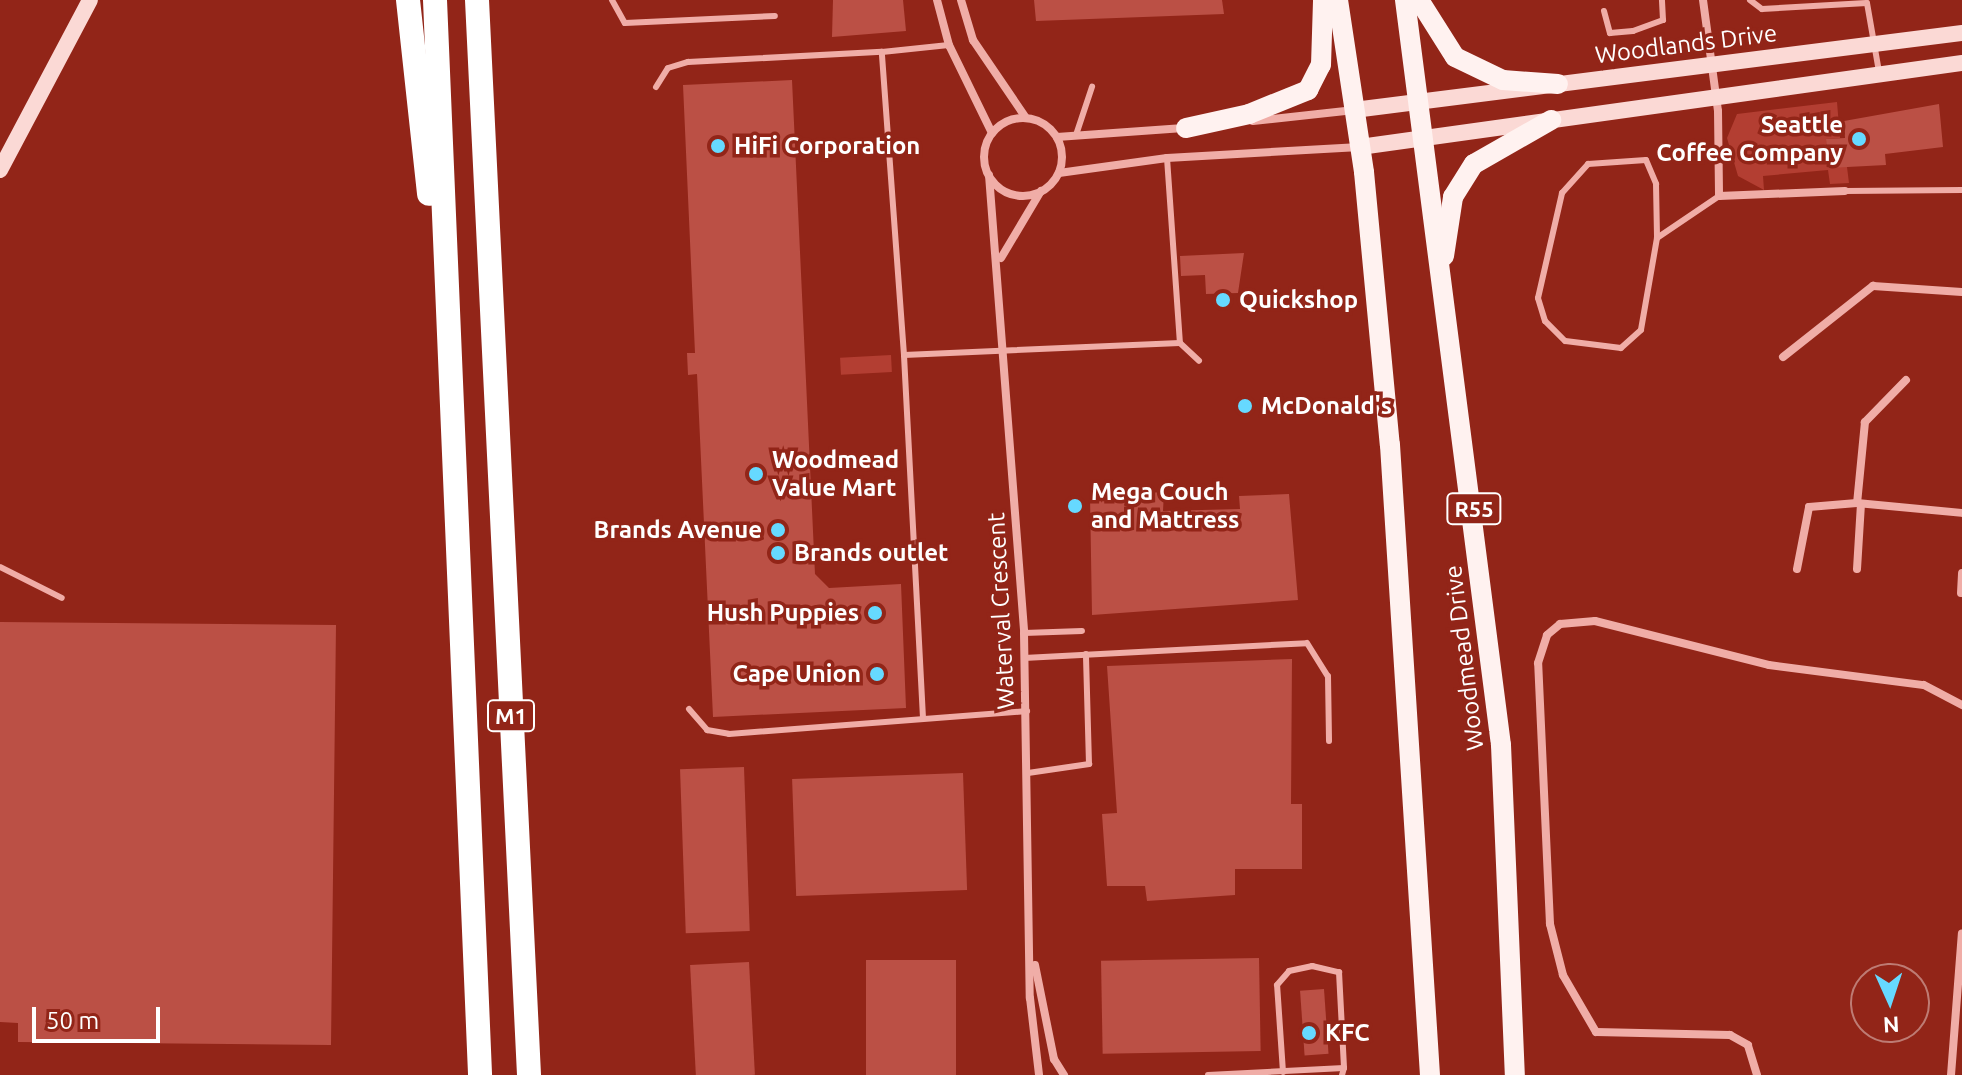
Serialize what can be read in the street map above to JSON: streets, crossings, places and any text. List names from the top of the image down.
{
  "streets": {
    "highway": ["M1"],
    "main road": ["Woodlands Drive", "R55", "Woodmead Drive"],
    "street": ["Waterval Crescent"]
  },
  "crossings": [
    ["Woodlands Drive", "Woodmead Drive"]
  ],
  "places": [
    "Seattle Coffee Company",
    "HiFi Corporation",
    "Quickshop",
    "McDonald's",
    "Woodmead Value Mart",
    "Mega Couch and Mattress",
    "Brands Avenue",
    "Brands outlet",
    "Hush Puppies",
    "Cape Union",
    "KFC"
  ],
  "scale_bar": "50 m",
  "north": "bottom"
}
